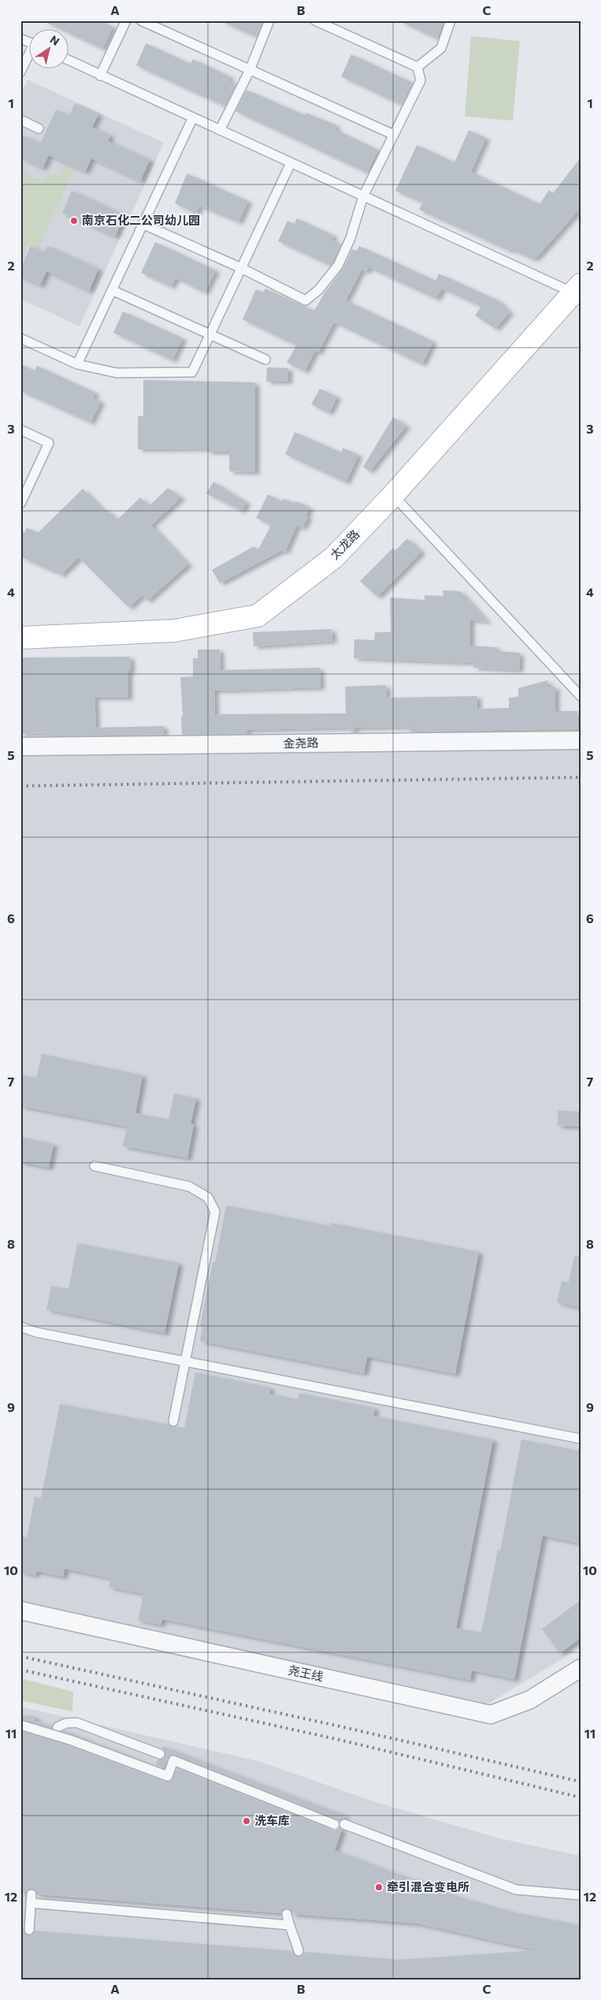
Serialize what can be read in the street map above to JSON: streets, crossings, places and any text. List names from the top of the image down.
{
  "streets": {
    "street": ["太龙路", "金尧路", "尧王线"]
  },
  "places": ["南京石化二公司幼儿园", "洗车库", "牵引混合变电所"],
  "north": "top right",
  "grid": {
    "columns": ["A", "B", "C"],
    "rows": [
      "1",
      "2",
      "3",
      "4",
      "5",
      "6",
      "7",
      "8",
      "9",
      "10",
      "11",
      "12"
    ]
  }
}
